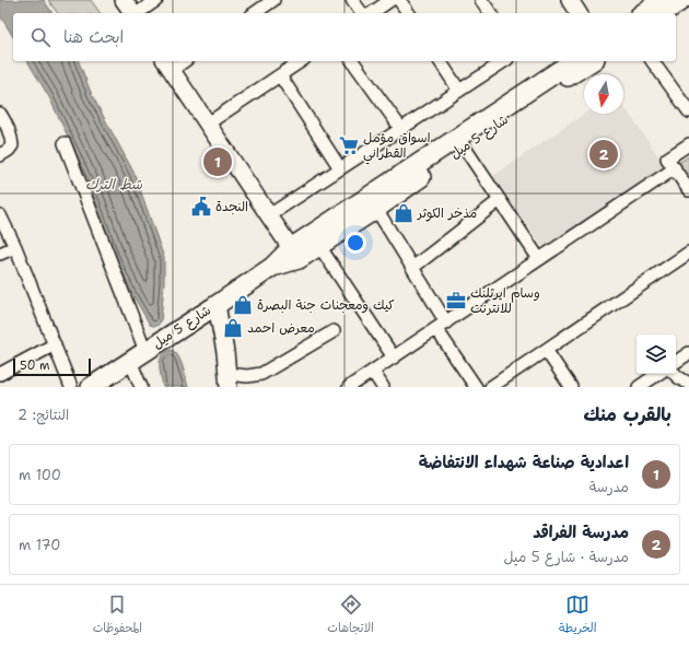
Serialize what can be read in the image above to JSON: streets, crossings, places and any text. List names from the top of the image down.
{
  "streets": {
    "main road": ["شارع 5 ميل"]
  },
  "water": ["شط الترك"],
  "places": {
    "supermarket": ["اسواق مؤمل القطراني"],
    "public building": ["النجدة"],
    "shop": ["مذخر الكوثر", "كيك ومعجنات جنة البصرة", "معرض احمد"],
    "office": ["وسام ايرثلنك للانترنت"]
  },
  "scale_bar": "50 m",
  "north": "bottom",
  "page": {
    "search": "ابحث هنا",
    "pins": ["2", "1"],
    "scale": "50 m",
    "heading": ["بالقرب منك", "النتائج: 2"],
    "list": [
      {
        "mark": "1",
        "name": "اعدادية صناعة شهداء الانتفاضة",
        "note": "مدرسة",
        "value": "100 m"
      },
      {
        "mark": "2",
        "name": "مدرسة الفراقد",
        "note": "مدرسة · شارع 5 ميل",
        "value": "170 m"
      }
    ],
    "nav": ["الخريطة", "الاتجاهات", "المحفوظات"]
  }
}
